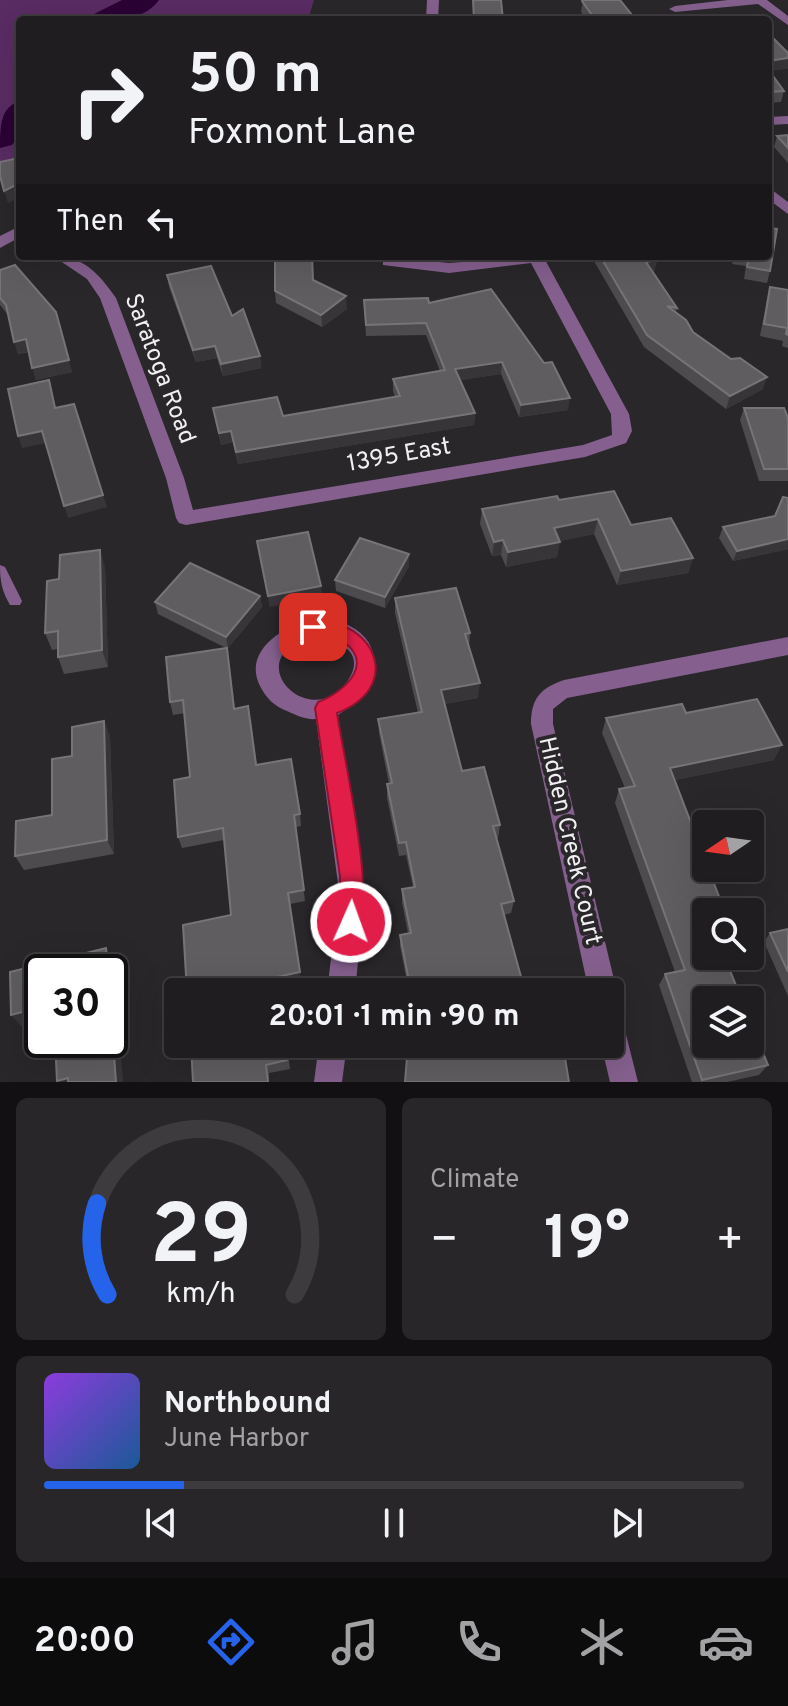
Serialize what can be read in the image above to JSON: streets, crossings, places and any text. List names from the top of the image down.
{
  "streets": {
    "street": ["Saratoga Road", "1395 East", "Hidden Creek Court"]
  },
  "crossings": [
    ["Saratoga Road", "1395 East"]
  ],
  "north": "left",
  "page": {
    "turn": ["50 m", "Foxmont Lane"],
    "then": "Then",
    "limit": "30",
    "trip": "20:01 · 1 min · 90 m",
    "tile": "Climate",
    "heat": ["−", "19°", "+"],
    "song": ["Northbound", "June Harbor"],
    "tabs": "20:00",
    "gauge": ["29", "km/h"]
  }
}
